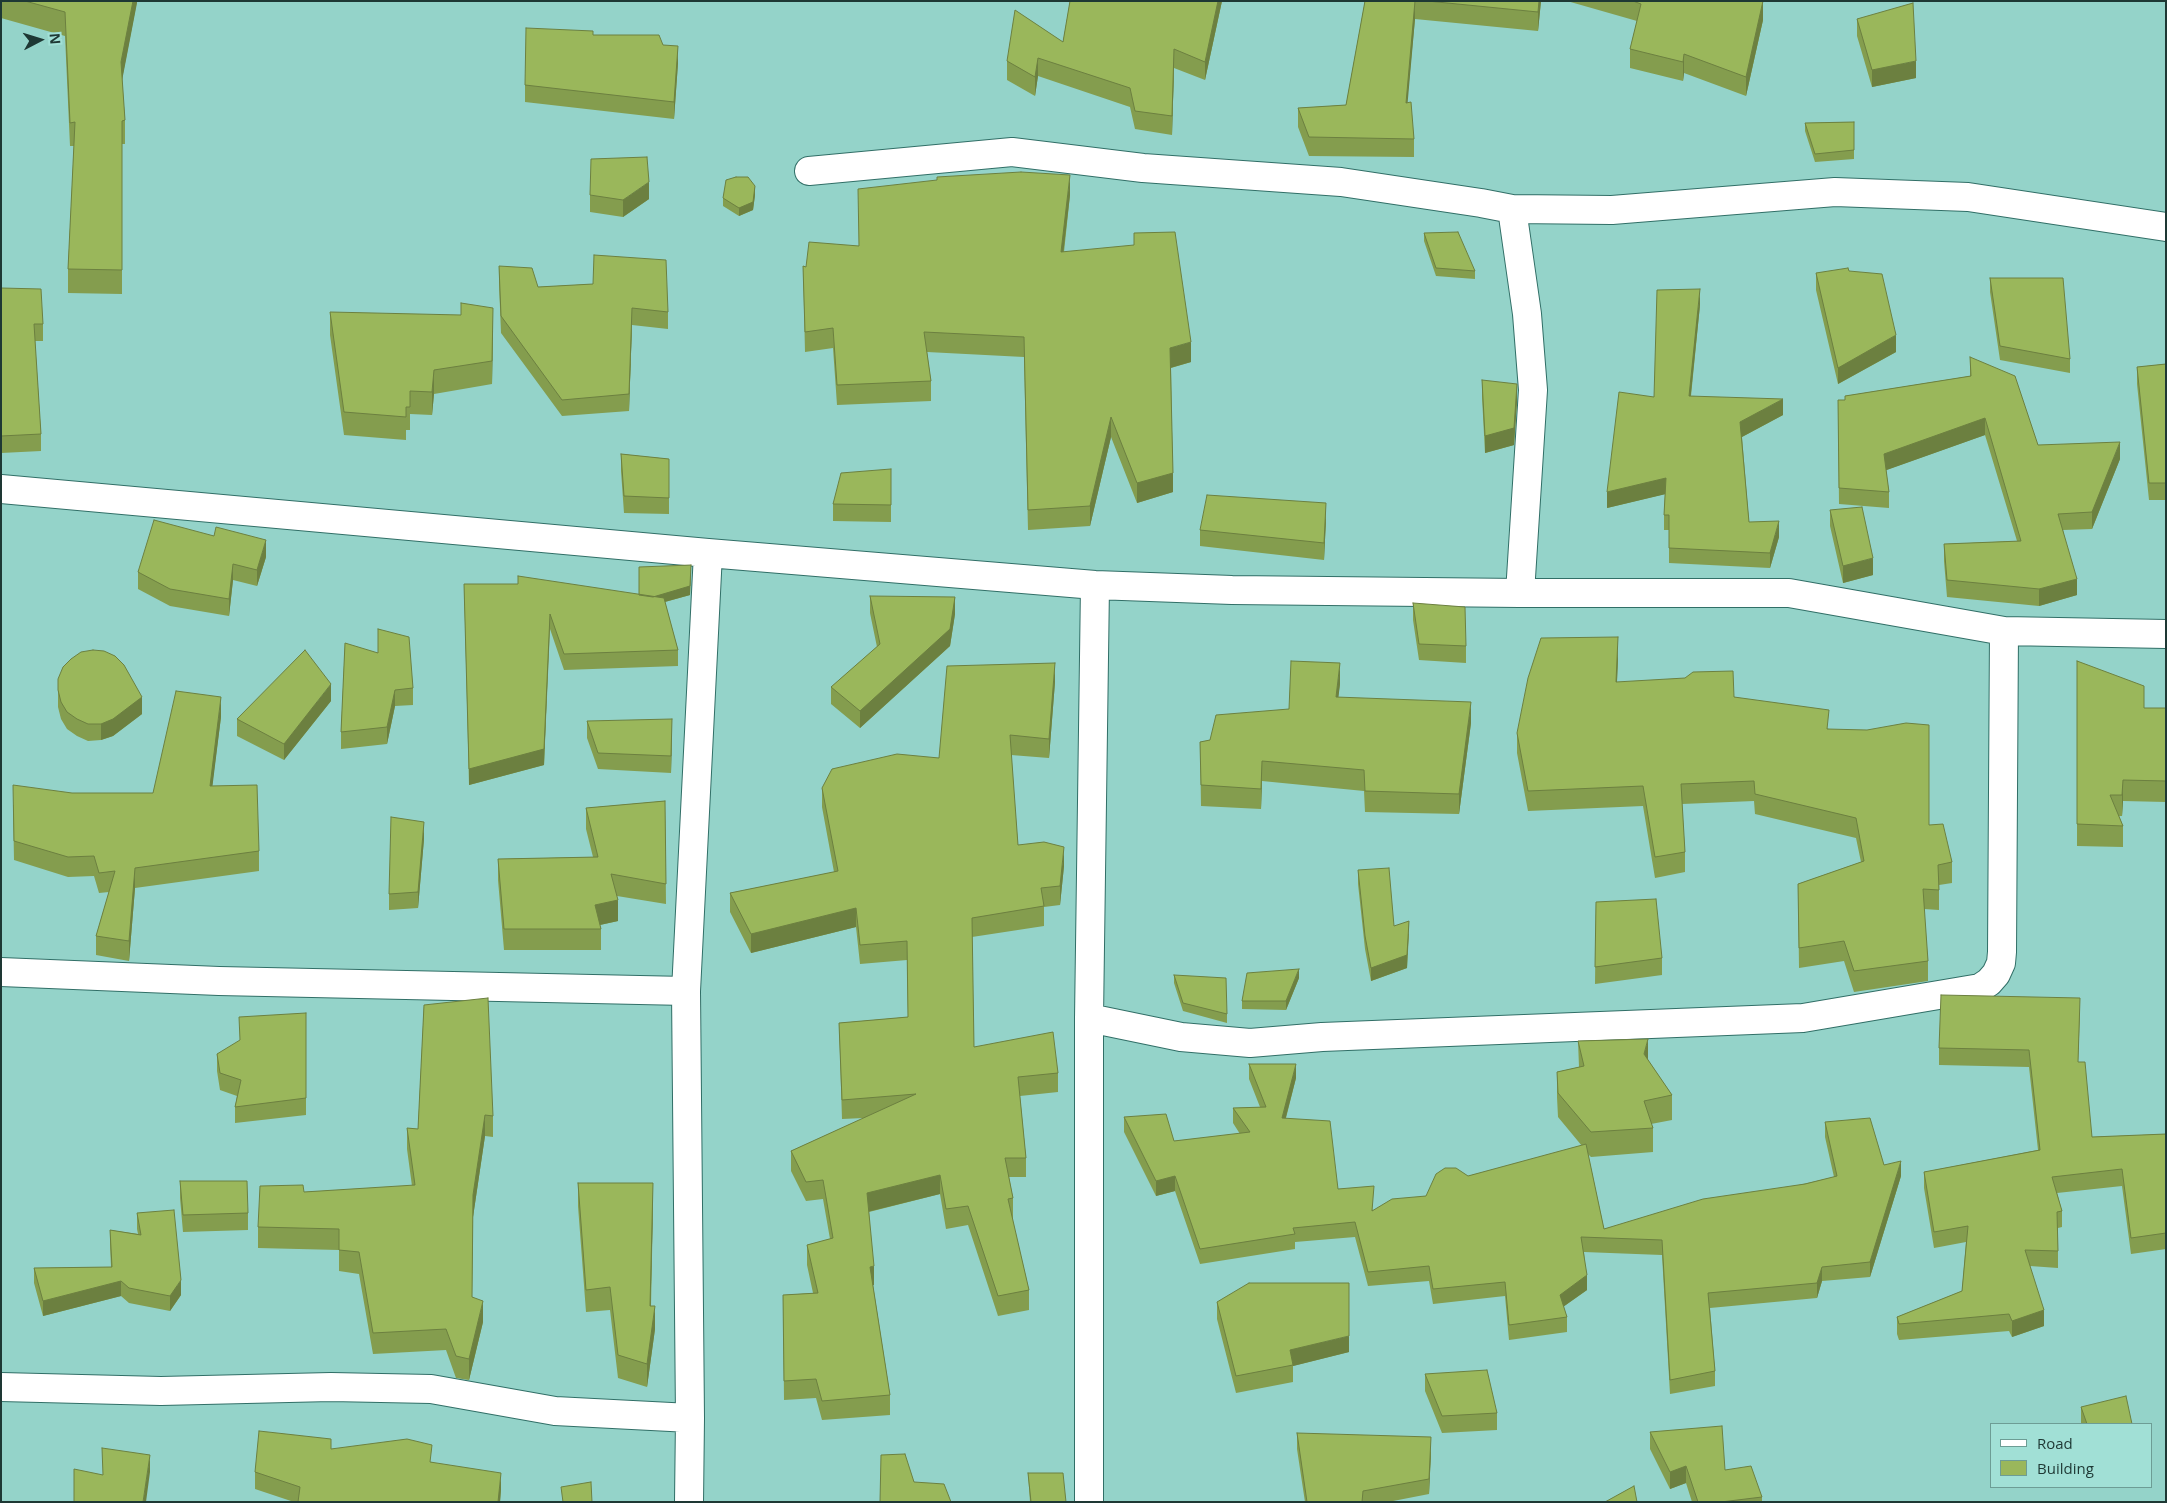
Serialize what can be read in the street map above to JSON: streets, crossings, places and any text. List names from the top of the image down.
{
  "legend": ["Road", "Building"],
  "north": "right"
}
